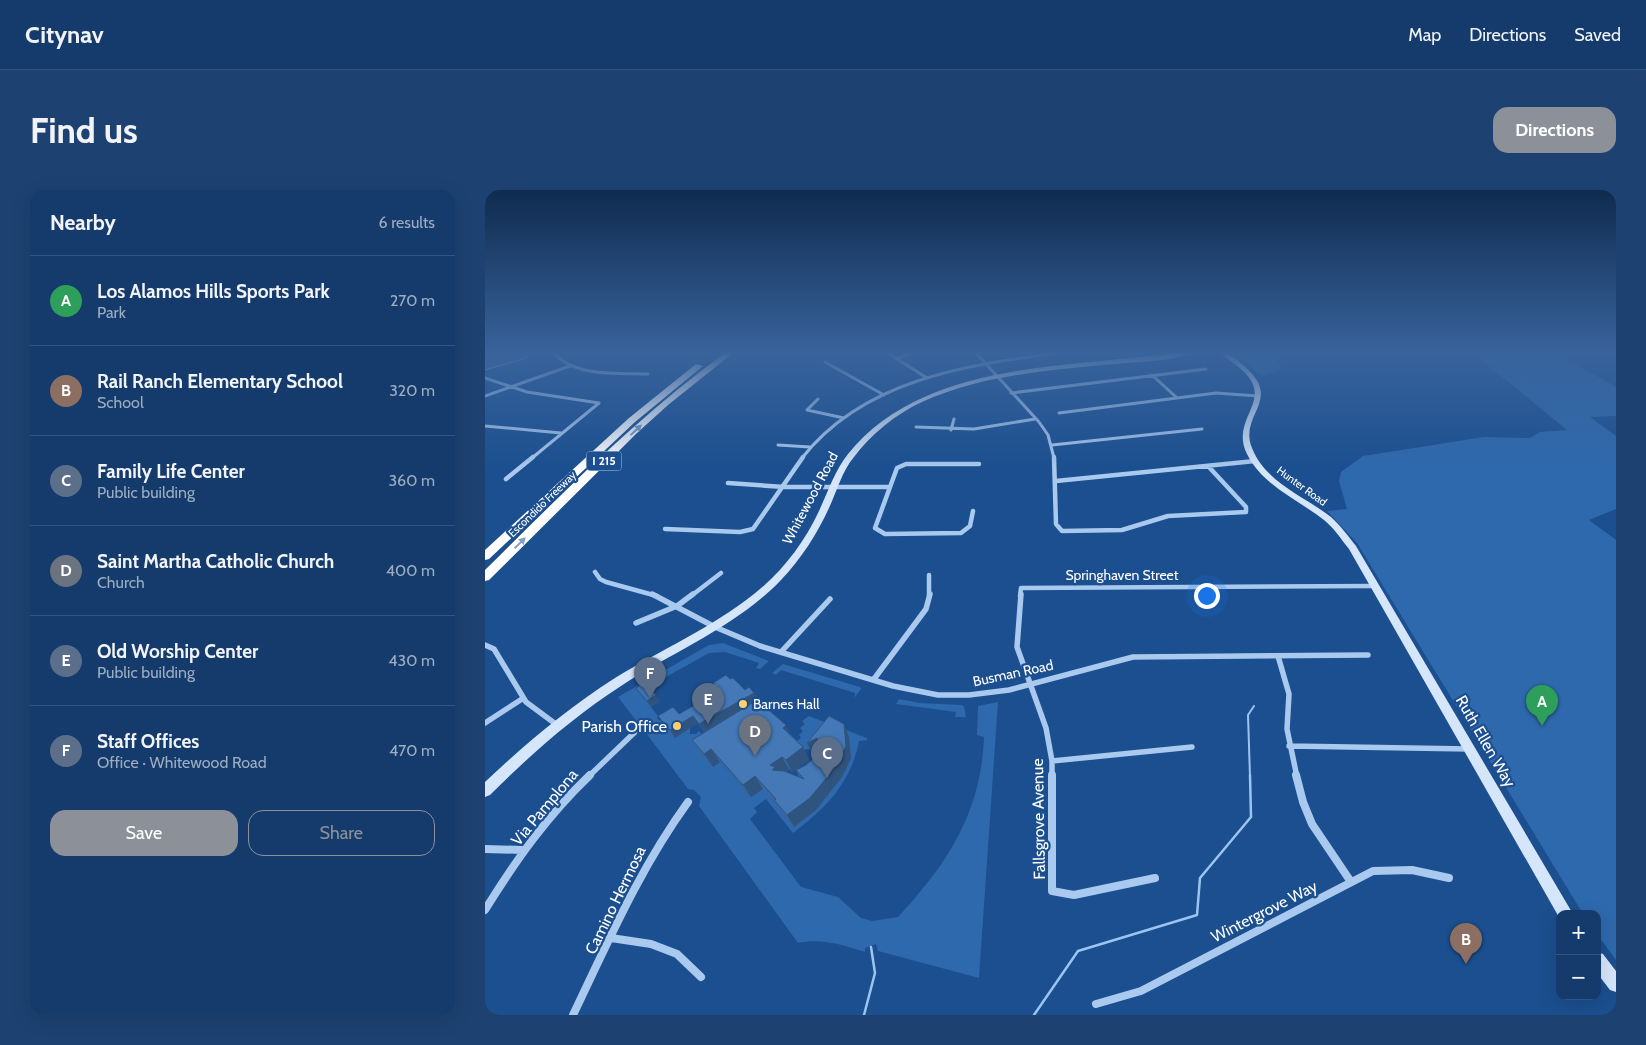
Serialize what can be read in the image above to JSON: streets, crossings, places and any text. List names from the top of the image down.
{
  "streets": {
    "highway": ["I 215", "Escondido Freeway"],
    "main road": ["Hunter Road", "Whitewood Road", "Ruth Ellen Way"],
    "street": [
      "Springhaven Street",
      "Busman Road",
      "Via Pamplona",
      "Fallsgrove Avenue",
      "Camino Hermosa",
      "Wintergrove Way"
    ]
  },
  "crossings": [
    ["Hunter Road", "Springhaven Street"],
    ["Hunter Road", "Ruth Ellen Way"],
    ["Whitewood Road", "Busman Road"],
    ["Springhaven Street", "Ruth Ellen Way"],
    ["Springhaven Street", "Fallsgrove Avenue"],
    ["Busman Road", "Fallsgrove Avenue"]
  ],
  "places": ["Barnes Hall", "Parish Office"],
  "page": {
    "header": "Citynav",
    "nav": ["Map", "Directions", "Saved"],
    "buttons": [
      "Directions",
      ["Save", "Share"]
    ],
    "title": "Find us",
    "heading": ["Nearby", "6 results"],
    "list": [
      {
        "mark": "A",
        "name": "Los Alamos Hills Sports Park",
        "note": "Park",
        "value": "270 m"
      },
      {
        "mark": "B",
        "name": "Rail Ranch Elementary School",
        "note": "School",
        "value": "320 m"
      },
      {
        "mark": "C",
        "name": "Family Life Center",
        "note": "Public building",
        "value": "360 m"
      },
      {
        "mark": "D",
        "name": "Saint Martha Catholic Church",
        "note": "Church",
        "value": "400 m"
      },
      {
        "mark": "E",
        "name": "Old Worship Center",
        "note": "Public building",
        "value": "430 m"
      },
      {
        "mark": "F",
        "name": "Staff Offices",
        "note": "Office · Whitewood Road",
        "value": "470 m"
      }
    ],
    "pins": [
      "F",
      "E",
      "A",
      "D",
      "C",
      "B"
    ],
    "map_buttons": ["+", "−"]
  }
}
